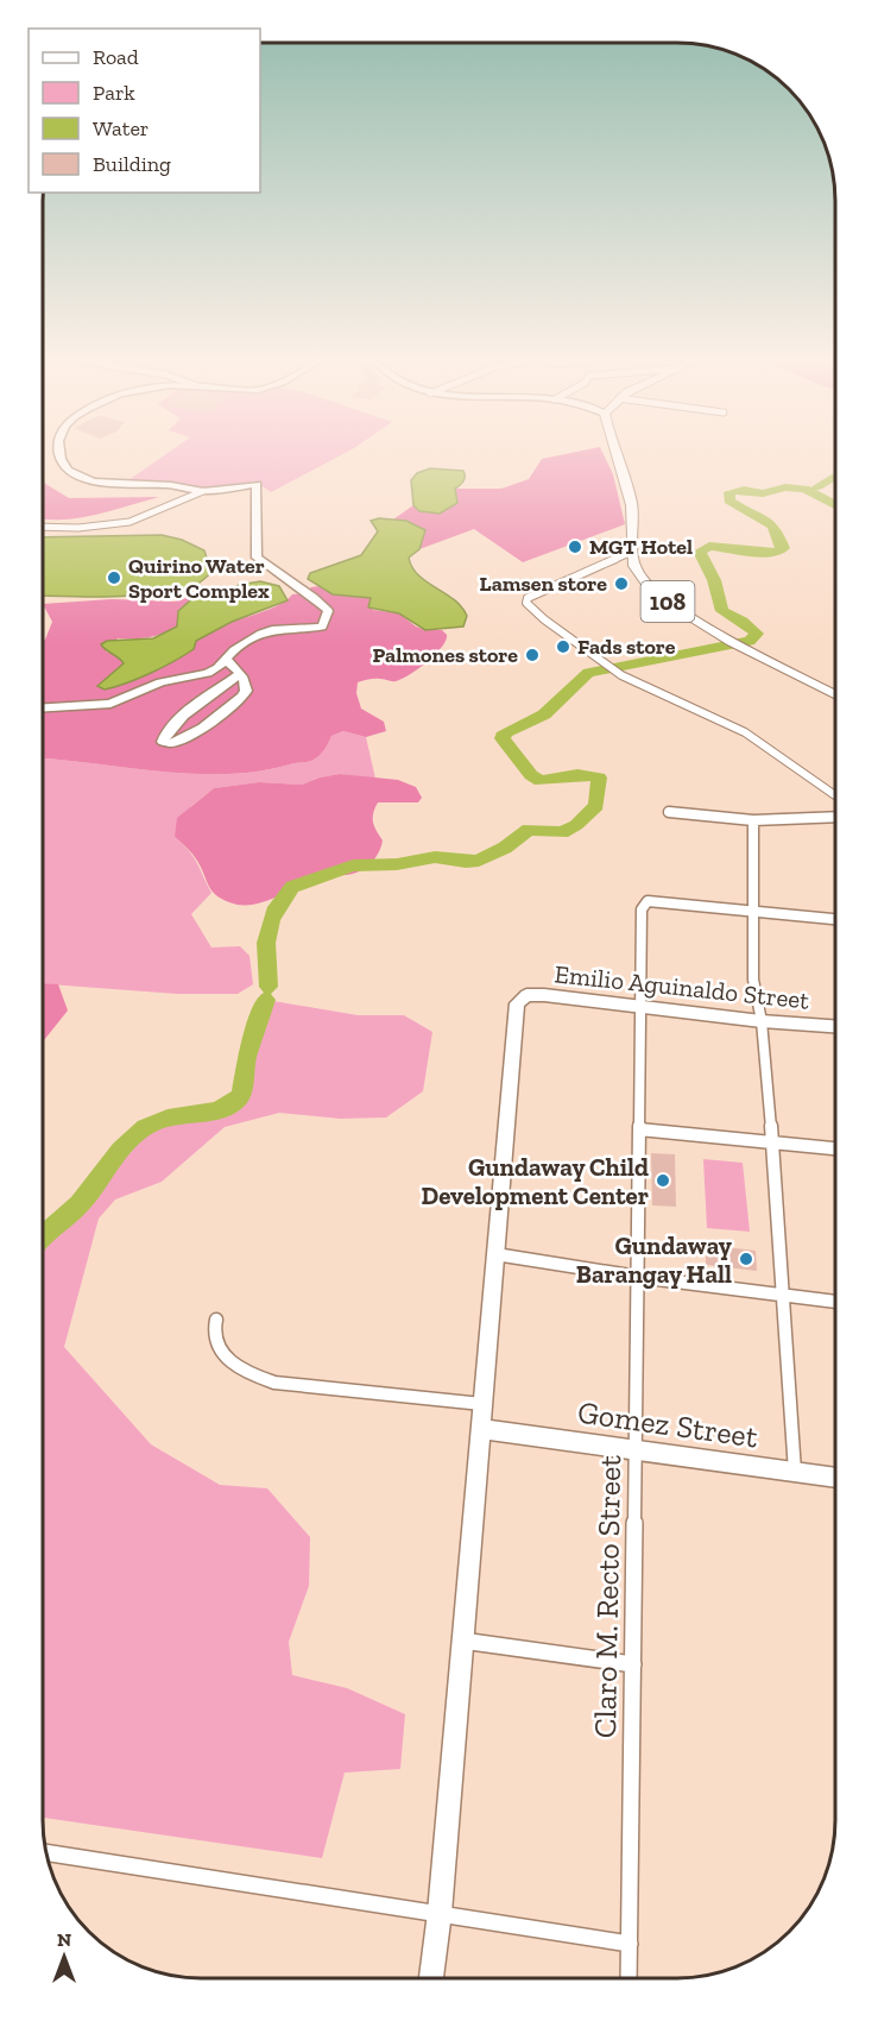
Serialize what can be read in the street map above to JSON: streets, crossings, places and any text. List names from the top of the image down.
{
  "streets": {
    "main road": ["108"],
    "street": ["Emilio Aguinaldo Street", "Gomez Street", "Claro M. Recto Street"]
  },
  "crossings": [
    ["Emilio Aguinaldo Street", "Claro M. Recto Street"],
    ["Gomez Street", "Claro M. Recto Street"]
  ],
  "places": [
    "MGT Hotel",
    "Quirino Water Sport Complex",
    "Lamsen store",
    "Fads store",
    "Palmones store",
    "Gundaway Child Development Center",
    "Gundaway Barangay Hall"
  ],
  "legend": [
    "Road",
    "Park",
    "Water",
    "Building"
  ],
  "north": "top"
}
